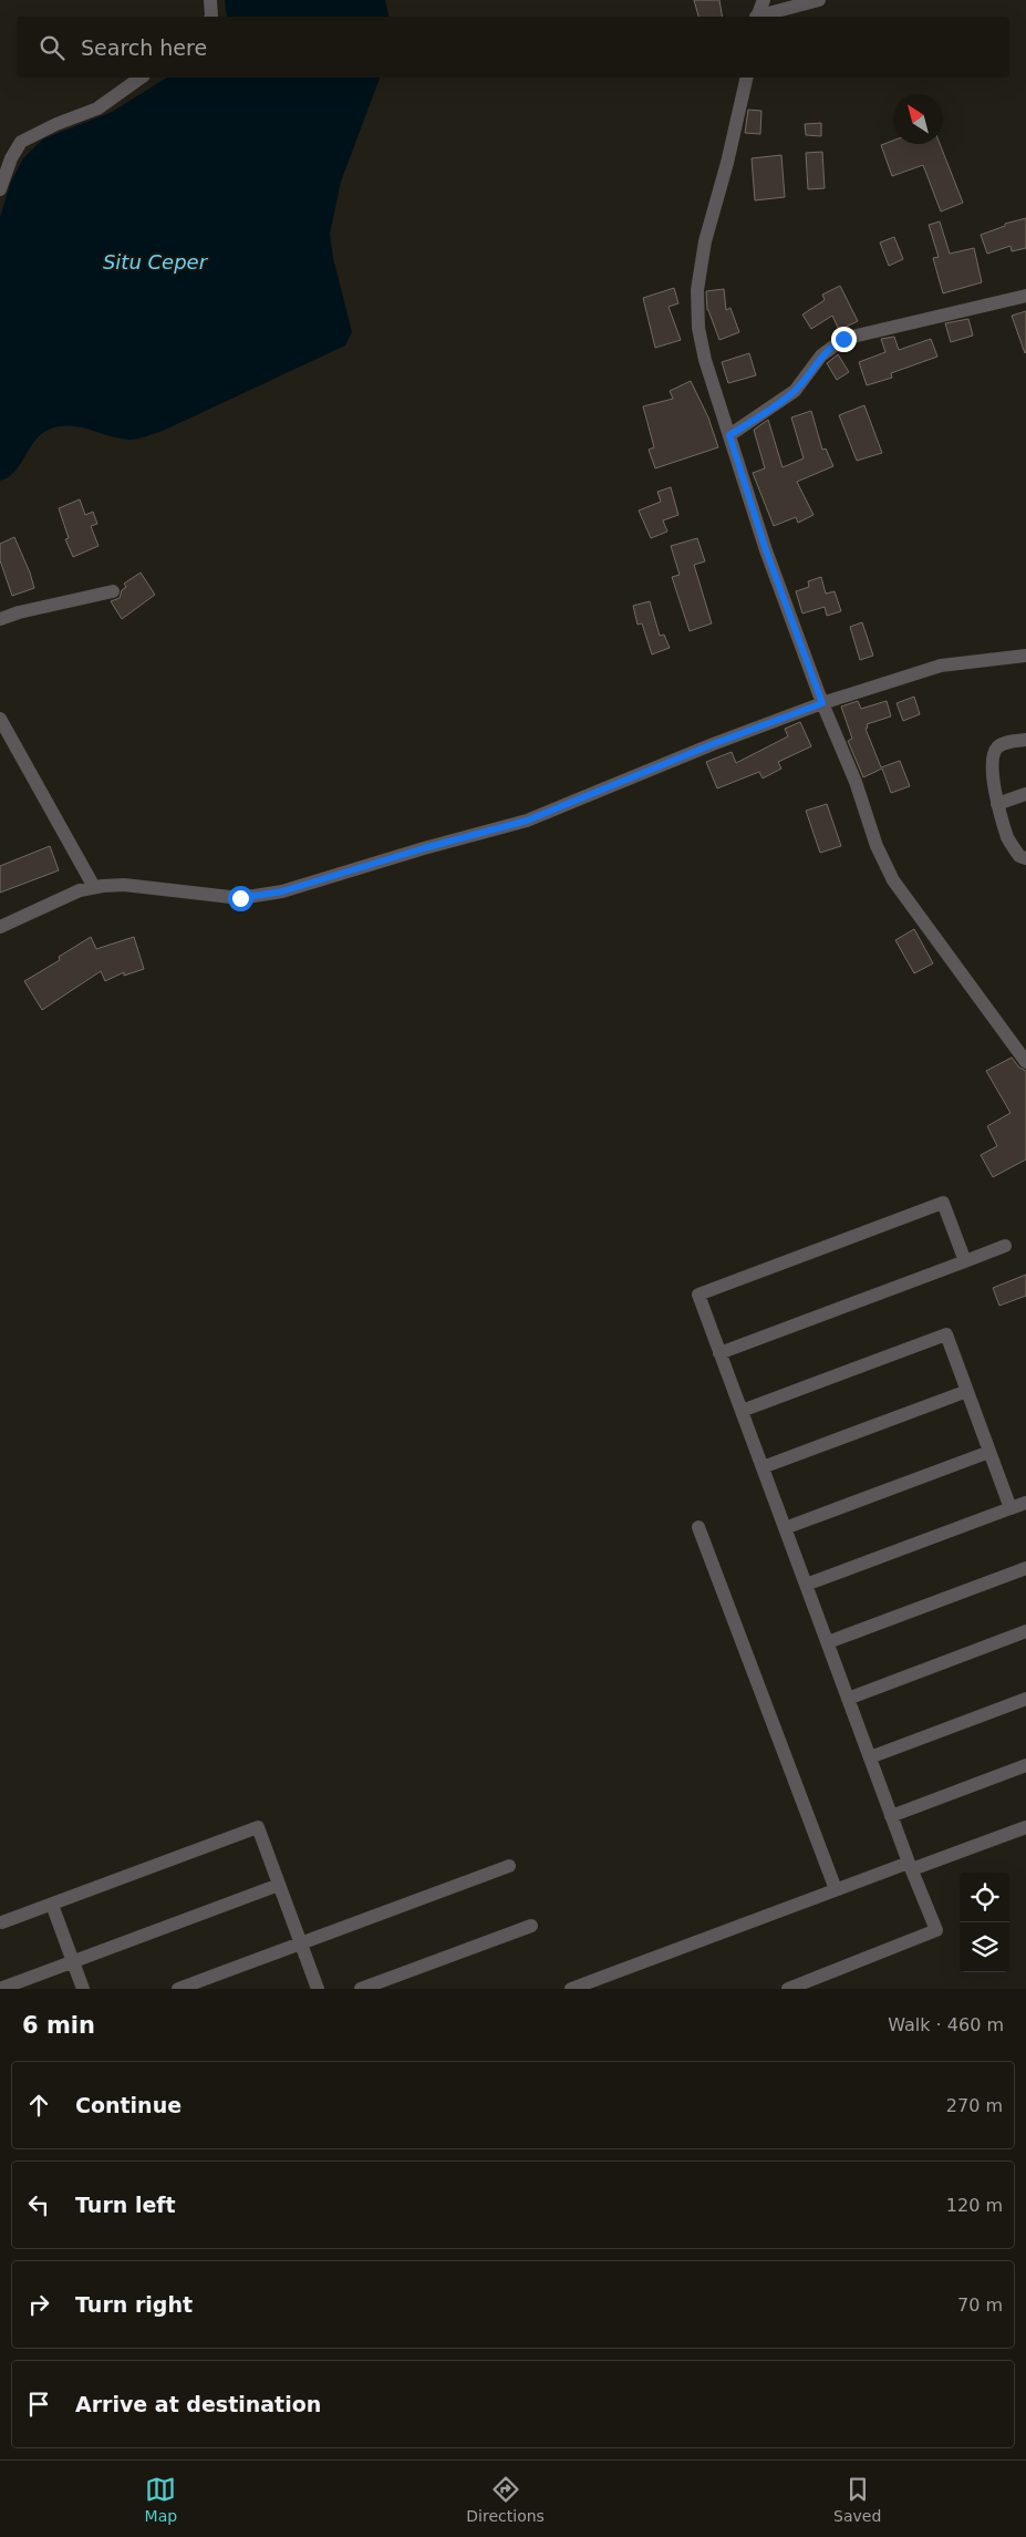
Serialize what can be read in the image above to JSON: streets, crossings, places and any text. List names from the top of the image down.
{
  "water": ["Situ Ceper"],
  "north": "top left",
  "page": {
    "search": "Search here",
    "heading": ["6 min", "Walk · 460 m"],
    "list": [
      ["Continue", "270 m"],
      ["Turn left", "120 m"],
      ["Turn right", "70 m"],
      "Arrive at destination"
    ],
    "nav": ["Map", "Directions", "Saved"]
  }
}
